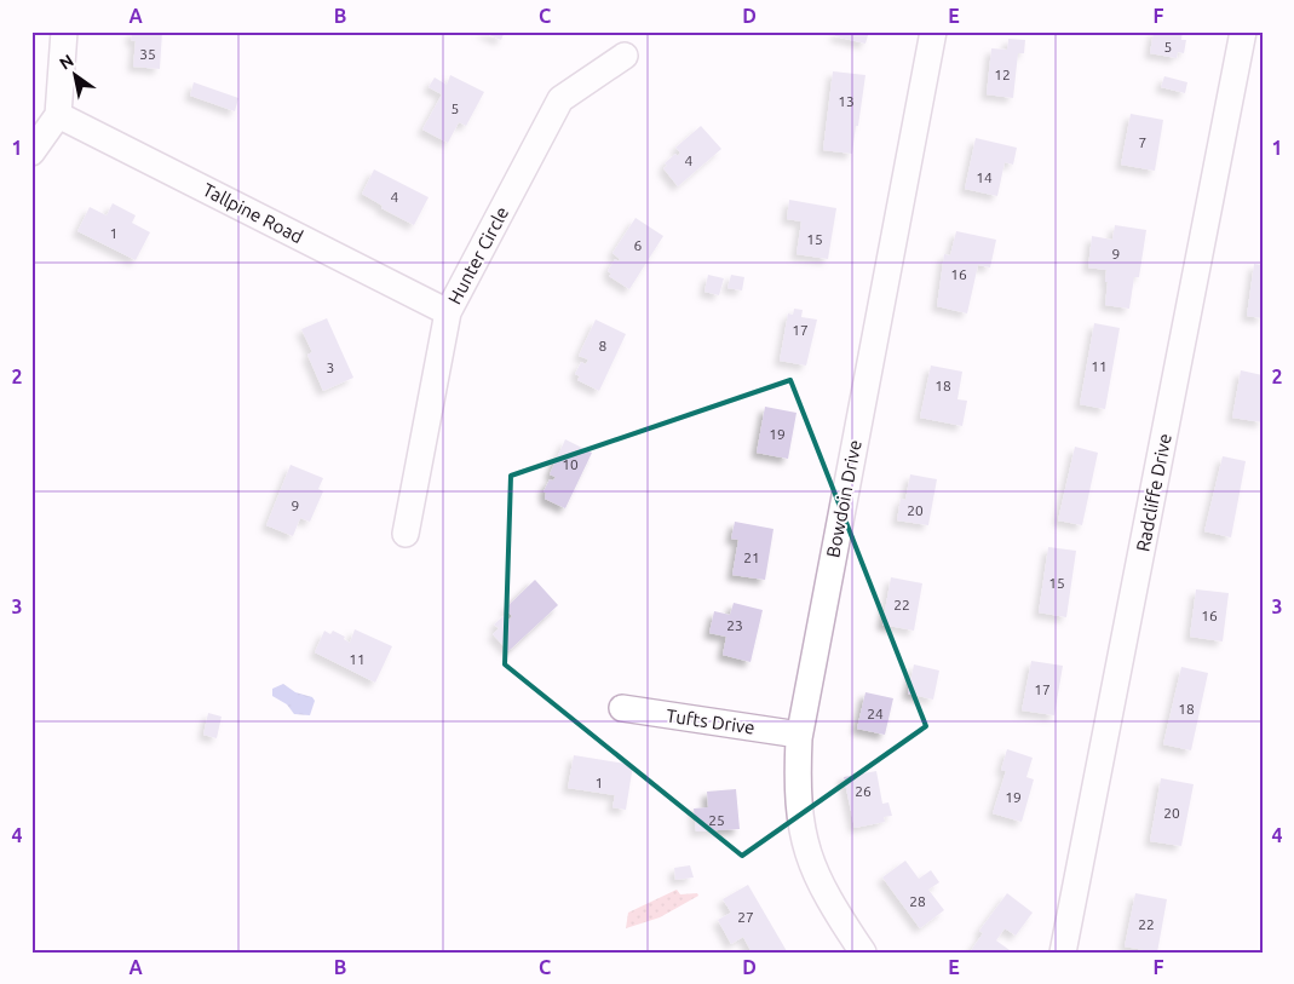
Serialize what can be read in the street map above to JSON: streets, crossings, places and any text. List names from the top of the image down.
{
  "streets": {
    "street": [
      "Tallpine Road",
      "Hunter Circle",
      "Radcliffe Drive",
      "Bowdoin Drive",
      "Tufts Drive"
    ]
  },
  "crossings": [
    ["Tallpine Road", "Hunter Circle"],
    ["Bowdoin Drive", "Tufts Drive"]
  ],
  "house_numbers": [
    "5",
    "35",
    "12",
    "13",
    "5",
    "7",
    "4",
    "14",
    "4",
    "1",
    "15",
    "6",
    "9",
    "16",
    "17",
    "8",
    "11",
    "3",
    "18",
    "19",
    "10",
    "9",
    "20",
    "21",
    "15",
    "22",
    "16",
    "23",
    "11",
    "17",
    "18",
    "24",
    "1",
    "26",
    "19",
    "20",
    "25",
    "28",
    "27",
    "22"
  ],
  "north": "top left",
  "grid": {
    "columns": [
      "A",
      "B",
      "C",
      "D",
      "E",
      "F"
    ],
    "rows": [
      "1",
      "2",
      "3",
      "4"
    ]
  }
}
